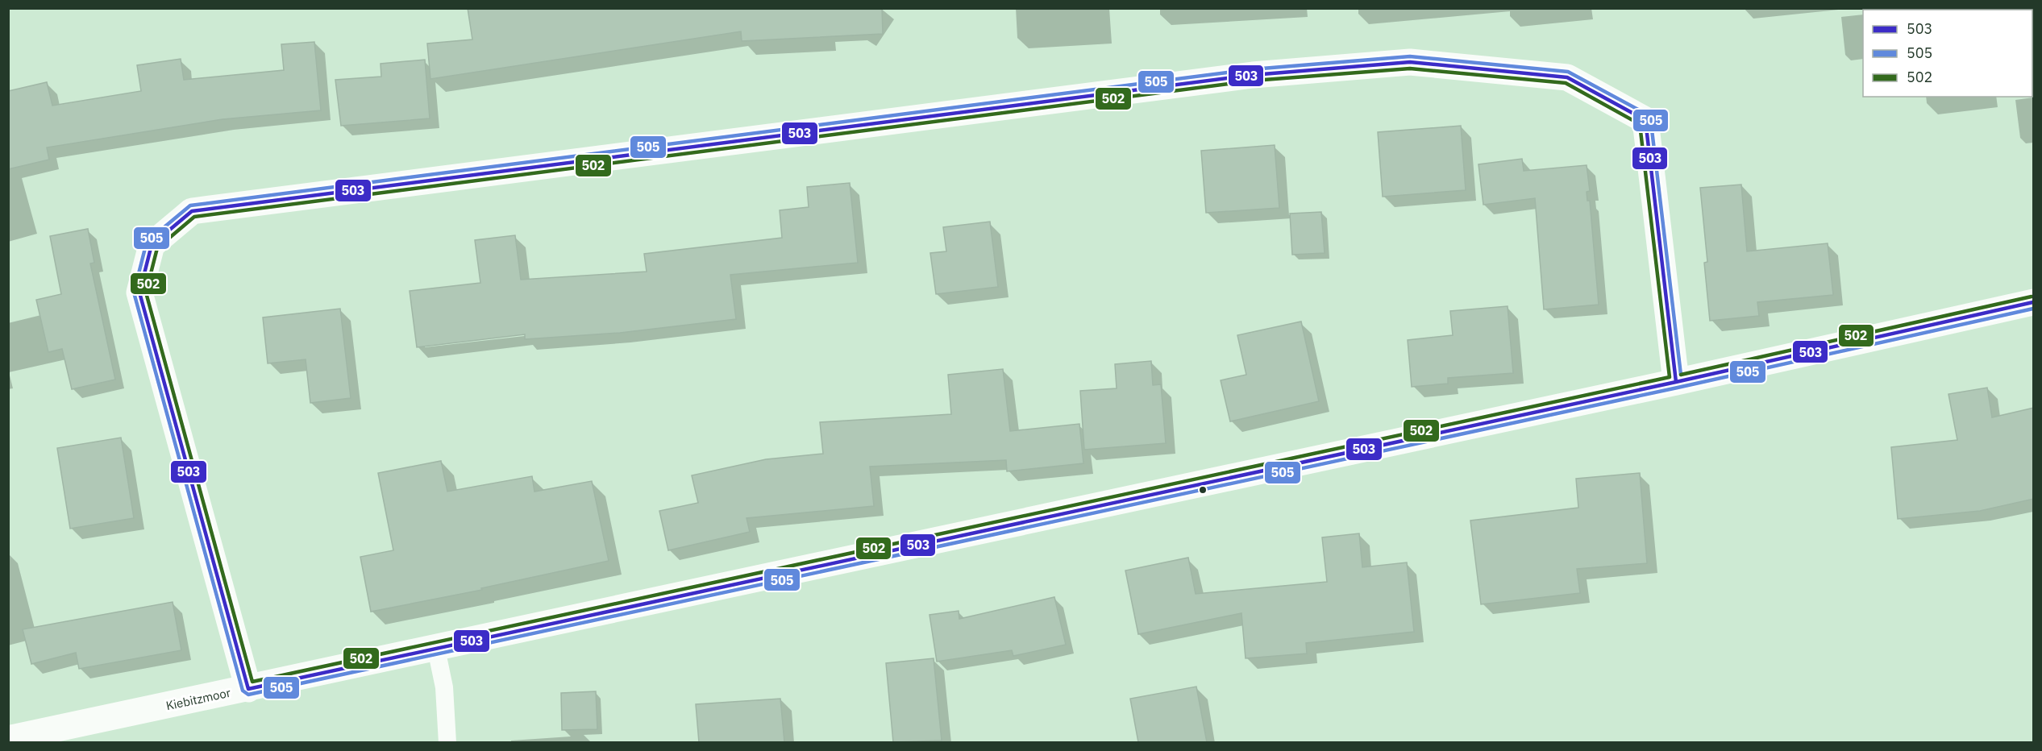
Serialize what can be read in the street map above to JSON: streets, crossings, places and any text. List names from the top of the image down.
{
  "streets": {
    "street": ["Kiebitzmoor"]
  },
  "lines": ["transit line 505", "transit line 503", "transit line 502"],
  "legend": ["503", "505", "502"]
}
